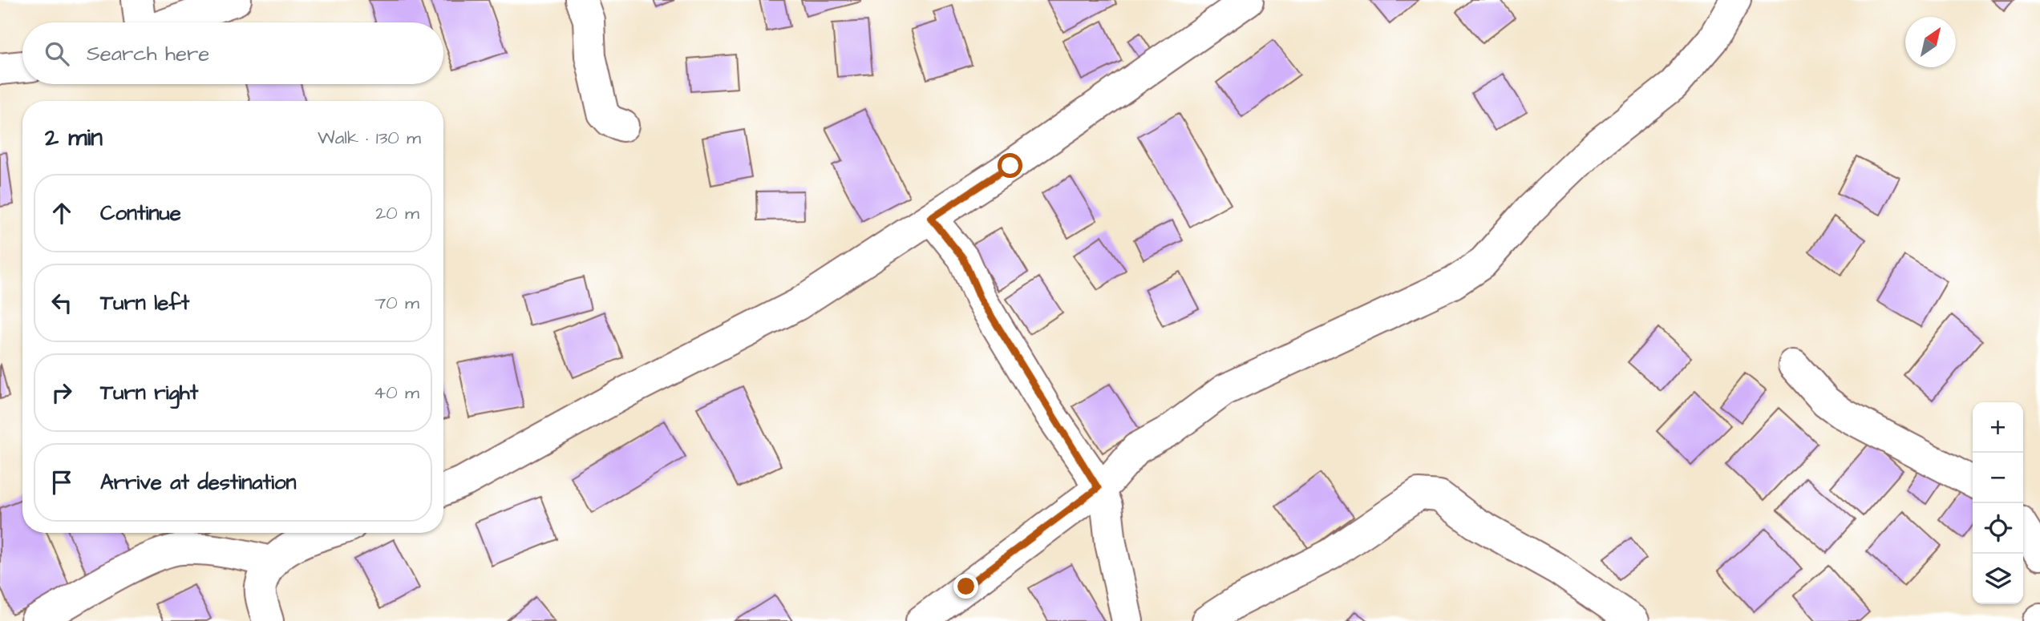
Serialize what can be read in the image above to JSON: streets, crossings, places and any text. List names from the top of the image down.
{
  "north": "top right",
  "page": {
    "search": "Search here",
    "heading": ["2 min", "Walk · 130 m"],
    "list": [
      ["Continue", "20 m"],
      ["Turn left", "70 m"],
      ["Turn right", "40 m"],
      "Arrive at destination"
    ],
    "map_buttons": ["+", "−"]
  }
}
